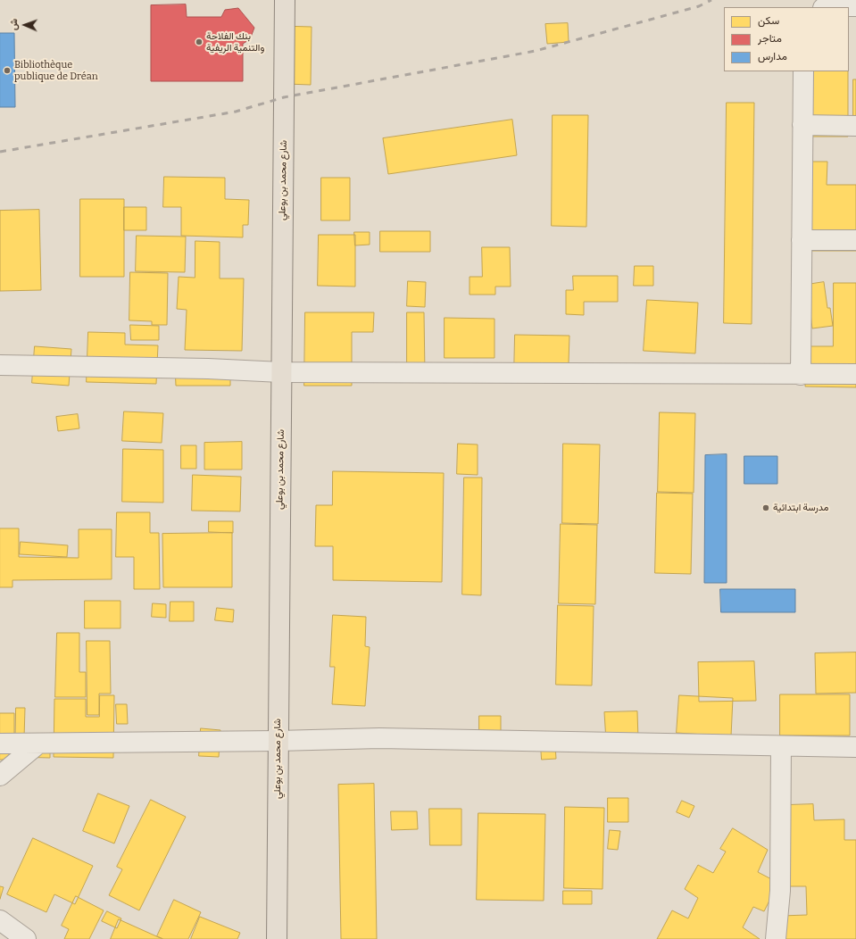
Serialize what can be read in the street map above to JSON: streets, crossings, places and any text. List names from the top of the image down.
{
  "streets": {
    "main road": ["شارع محمد بن بوعلي"]
  },
  "places": ["بنك الفلاحة والتنمية الريفية", "Bibliothèque publique de Dréan", "مدرسة ابتدائية"],
  "legend": ["سكن", "متاجر", "مدارس"],
  "north": "left"
}
